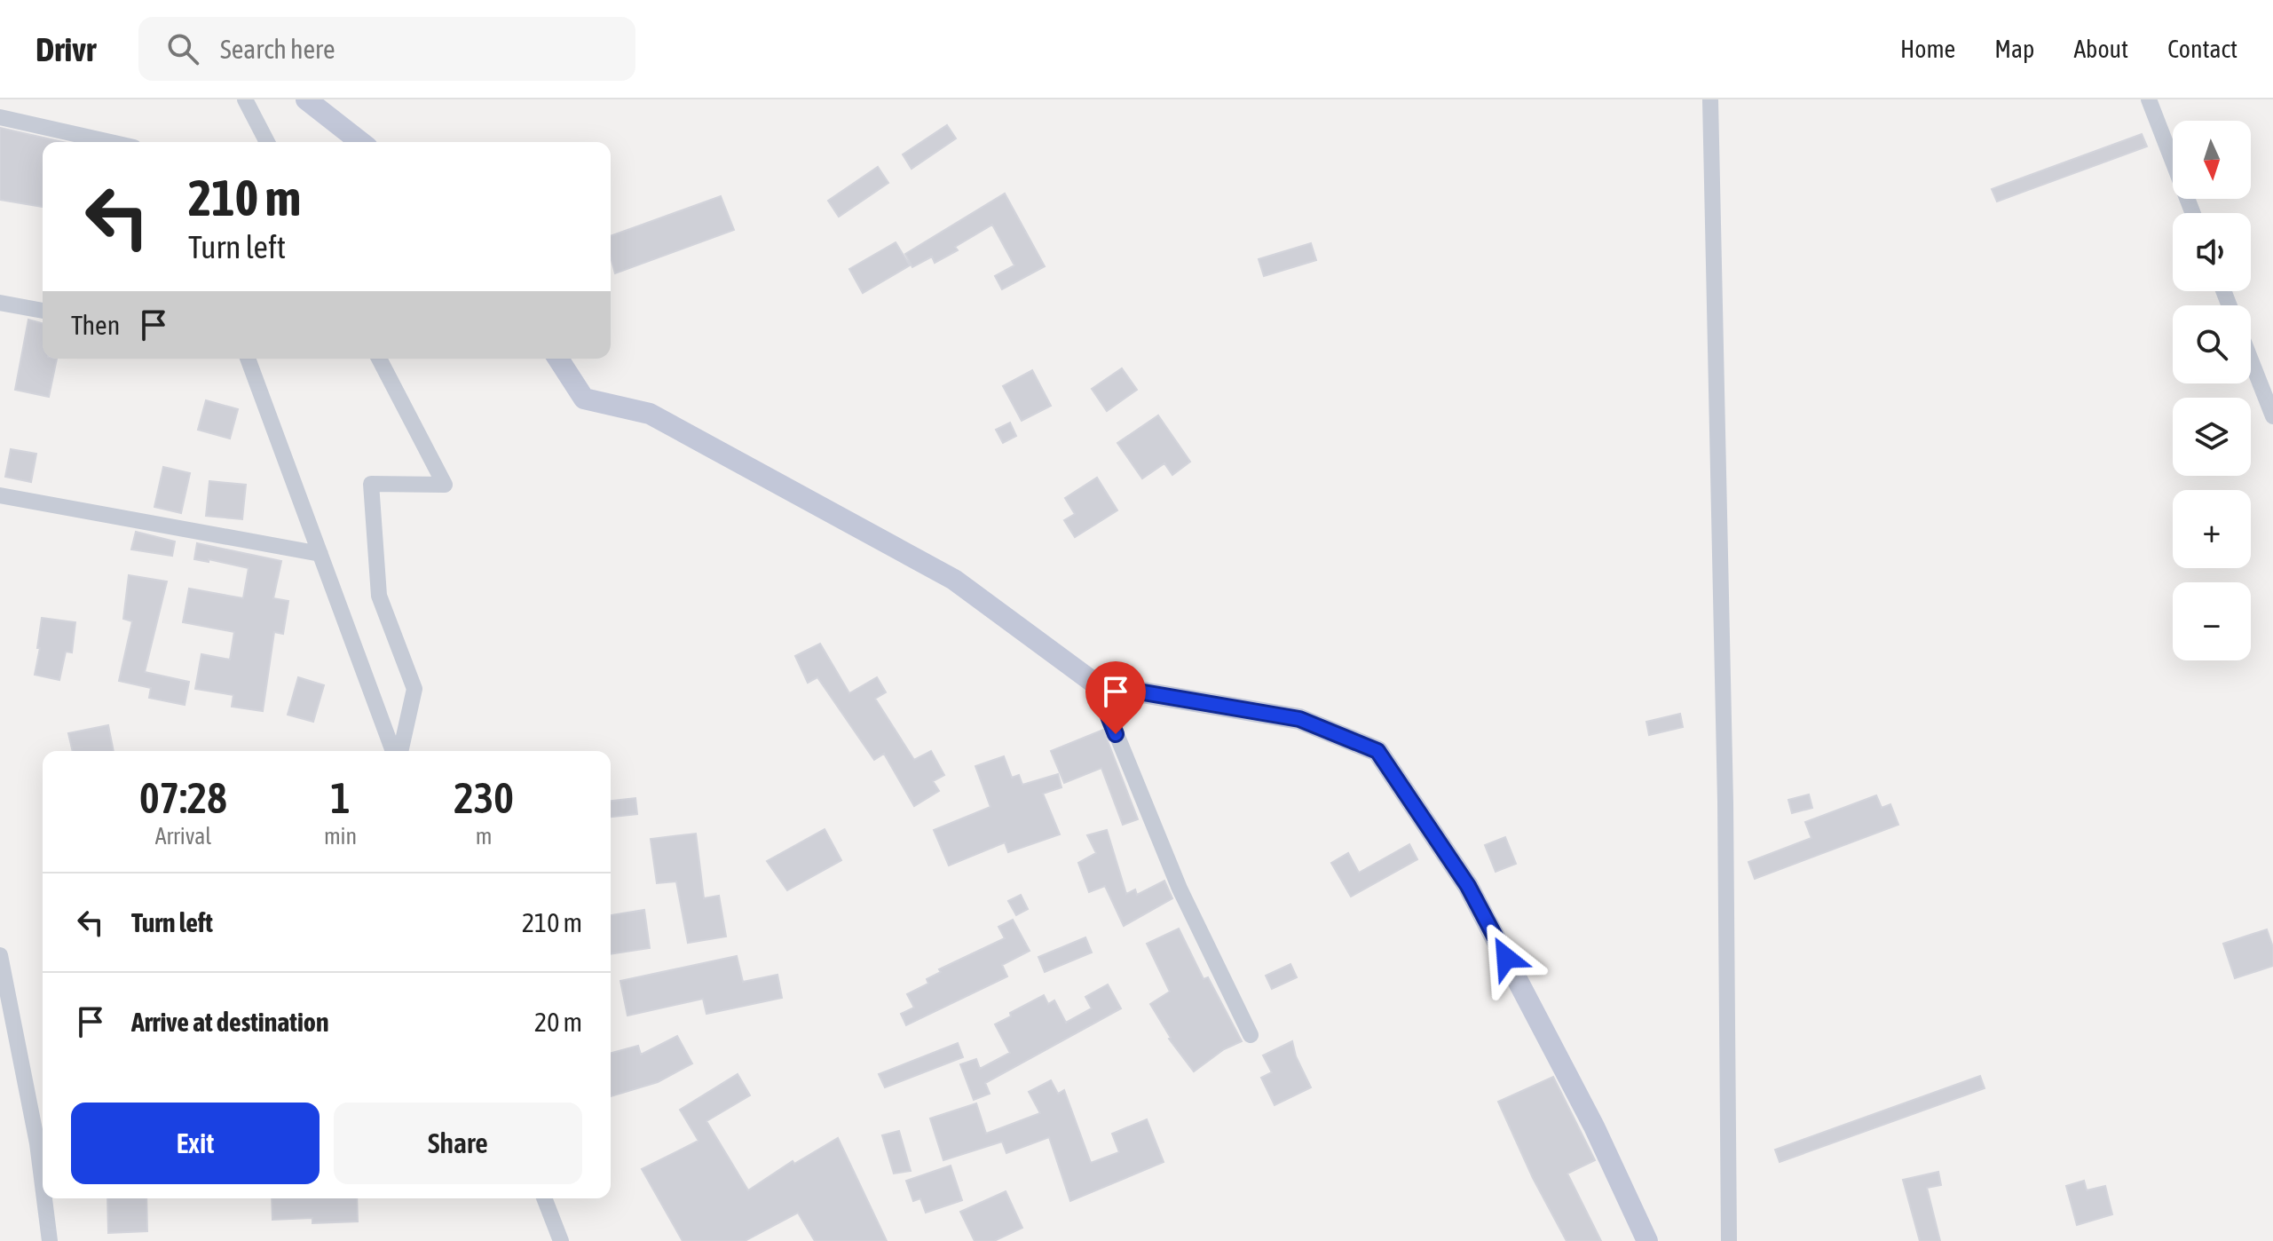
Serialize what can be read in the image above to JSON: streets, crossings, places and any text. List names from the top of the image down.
{
  "north": "bottom",
  "page": {
    "header": "Drivr",
    "search": "Search here",
    "nav": [
      "Home",
      "Map",
      "About",
      "Contact"
    ],
    "map_buttons": ["+", "−"],
    "turn": ["210 m", "Turn left"],
    "then": "Then",
    "eta": [
      "07:28",
      "Arrival",
      "1",
      "min",
      "230",
      "m"
    ],
    "list": [
      {
        "name": "Turn left",
        "value": "210 m"
      },
      {
        "name": "Arrive at destination",
        "value": "20 m"
      }
    ],
    "buttons": ["Exit", "Share"]
  }
}
